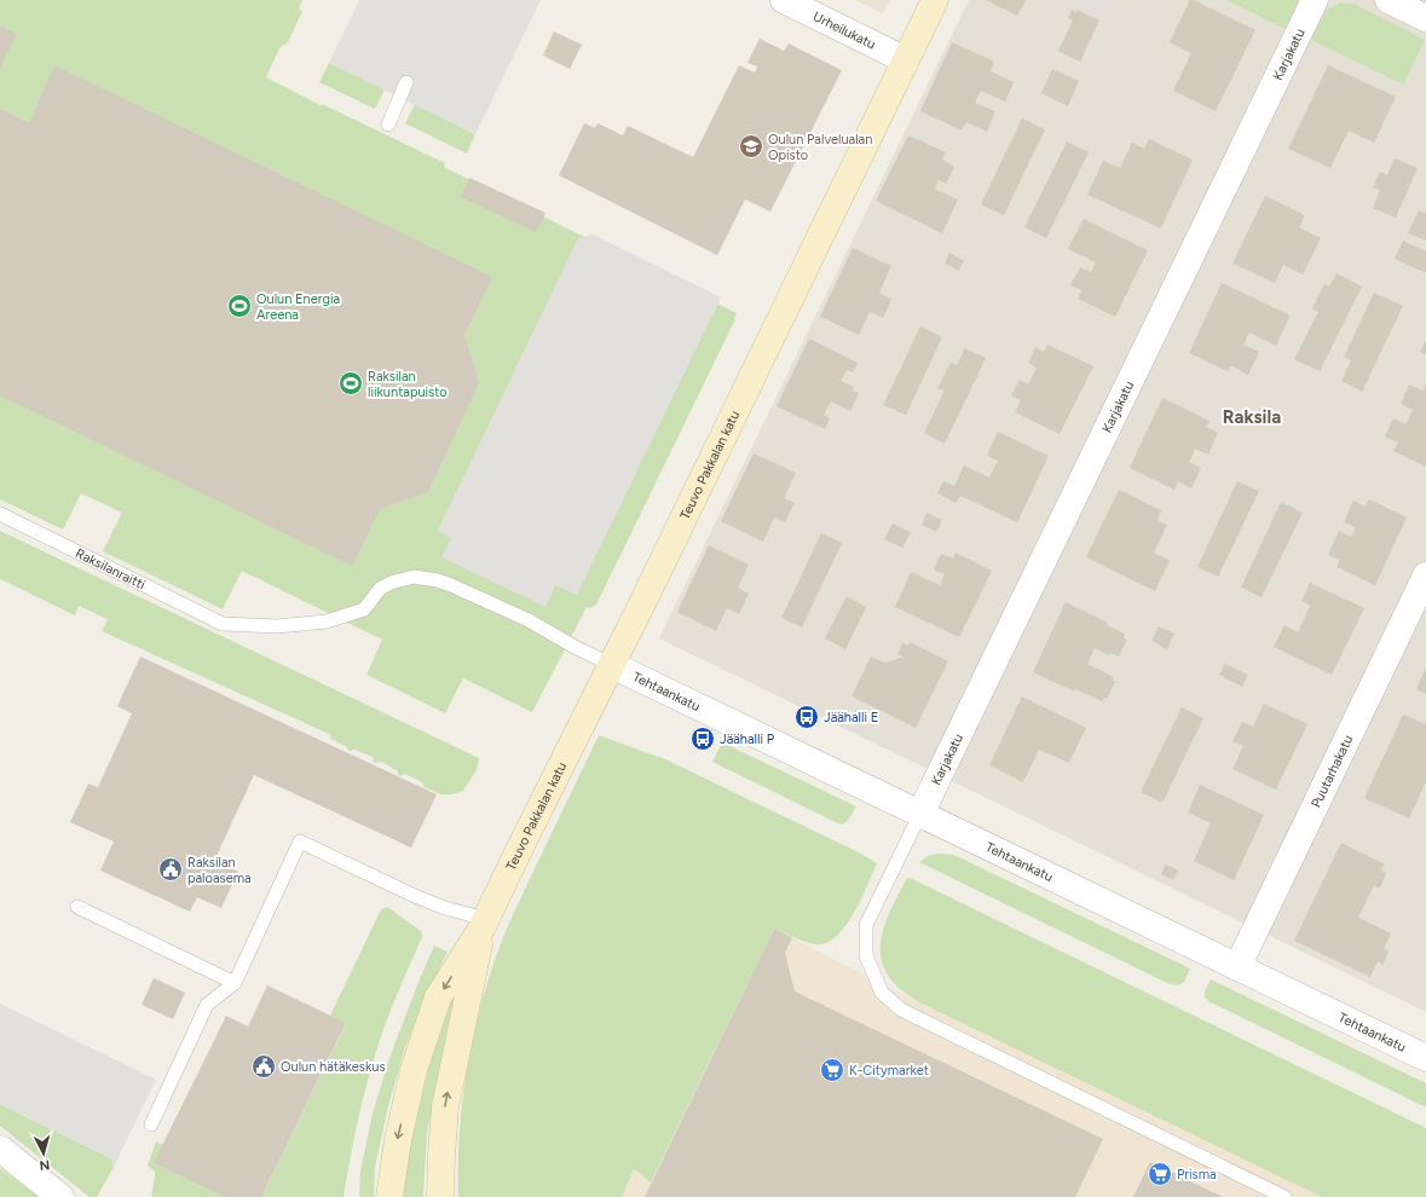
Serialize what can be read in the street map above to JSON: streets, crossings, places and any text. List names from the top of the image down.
{
  "streets": {
    "street": [
      "Urheilukatu",
      "Karjakatu",
      "Teuvo Pakkalan katu",
      "Tehtaankatu",
      "Puutarhakatu"
    ],
    "lane": ["Raksilanraitti"]
  },
  "crossings": [
    ["Urheilukatu", "Teuvo Pakkalan katu"],
    ["Karjakatu", "Tehtaankatu"],
    ["Teuvo Pakkalan katu", "Raksilanraitti"],
    ["Teuvo Pakkalan katu", "Tehtaankatu"],
    ["Raksilanraitti", "Tehtaankatu"],
    ["Tehtaankatu", "Puutarhakatu"]
  ],
  "districts": ["Raksila"],
  "places": {
    "school or university": ["Oulun Palvelualan Opisto"],
    "sports": ["Oulun Energia Areena", "Raksilan liikuntapuisto"],
    "bus stop": ["Jäähalli E", "Jäähalli P"],
    "public building": ["Raksilan paloasema", "Oulun hätäkeskus"],
    "supermarket": ["K-Citymarket", "Prisma"]
  },
  "north": "bottom"
}
